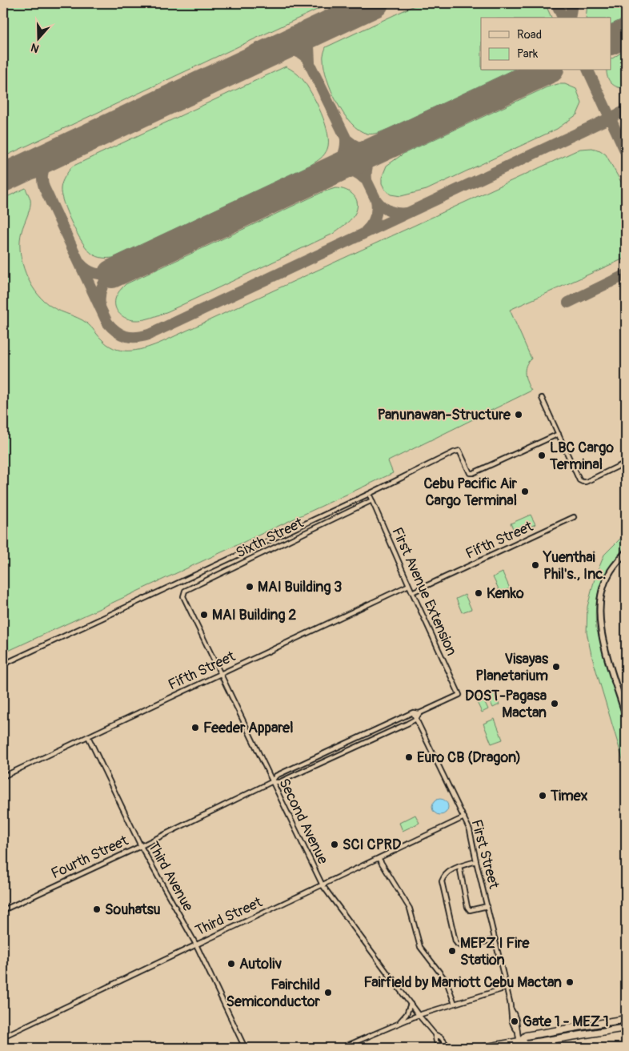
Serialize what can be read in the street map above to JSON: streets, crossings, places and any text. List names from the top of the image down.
{
  "streets": {
    "street": [
      "Sixth Street",
      "Fifth Street",
      "First Avenue Extension",
      "Second Avenue",
      "First Street",
      "Fourth Street",
      "Third Avenue",
      "Third Street"
    ]
  },
  "crossings": [
    ["Sixth Street", "First Avenue Extension"],
    ["Sixth Street", "Second Avenue"],
    ["Fifth Street", "First Avenue Extension"],
    ["Fifth Street", "Second Avenue"],
    ["Fifth Street", "Third Avenue"],
    ["Second Avenue", "Fourth Street"],
    ["Second Avenue", "Third Street"],
    ["First Street", "Fourth Street"],
    ["First Street", "Third Street"],
    ["Fourth Street", "Third Avenue"],
    ["Third Avenue", "Third Street"]
  ],
  "places": [
    "Panunawan-Structure",
    "LBC Cargo Terminal",
    "Cebu Pacific Air Cargo Terminal",
    "Yuenthai Phil's., Inc.",
    "MAI Building 3",
    "Kenko",
    "MAI Building 2",
    "Visayas Planetarium",
    "DOST-Pagasa Mactan",
    "Feeder Apparel",
    "Euro CB (Dragon)",
    "Timex",
    "SCI CPRD",
    "Souhatsu",
    "MEPZ I Fire Station",
    "Autoliv",
    "Fairfield by Marriott Cebu Mactan",
    "Fairchild Semiconductor",
    "Gate 1 - MEZ 1"
  ],
  "legend": ["Road", "Park"],
  "north": "bottom"
}
